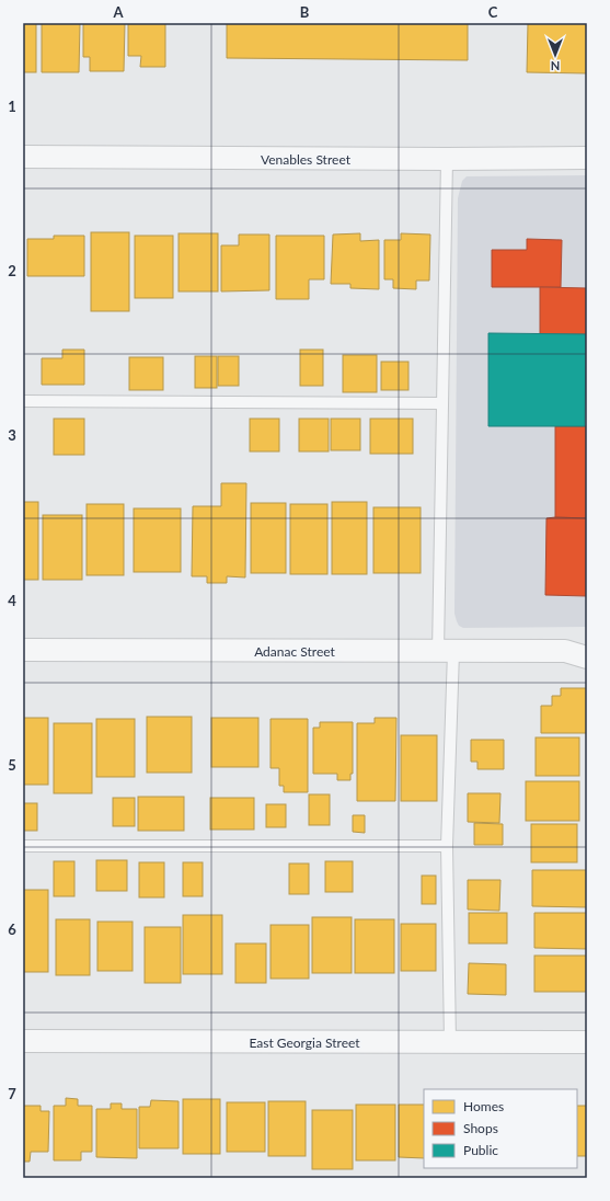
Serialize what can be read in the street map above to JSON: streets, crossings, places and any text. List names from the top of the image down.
{
  "streets": {
    "street": ["Venables Street", "Adanac Street", "East Georgia Street"]
  },
  "legend": ["Homes", "Shops", "Public"],
  "north": "bottom",
  "grid": {
    "columns": ["A", "B", "C"],
    "rows": [
      "1",
      "2",
      "3",
      "4",
      "5",
      "6",
      "7"
    ]
  }
}
